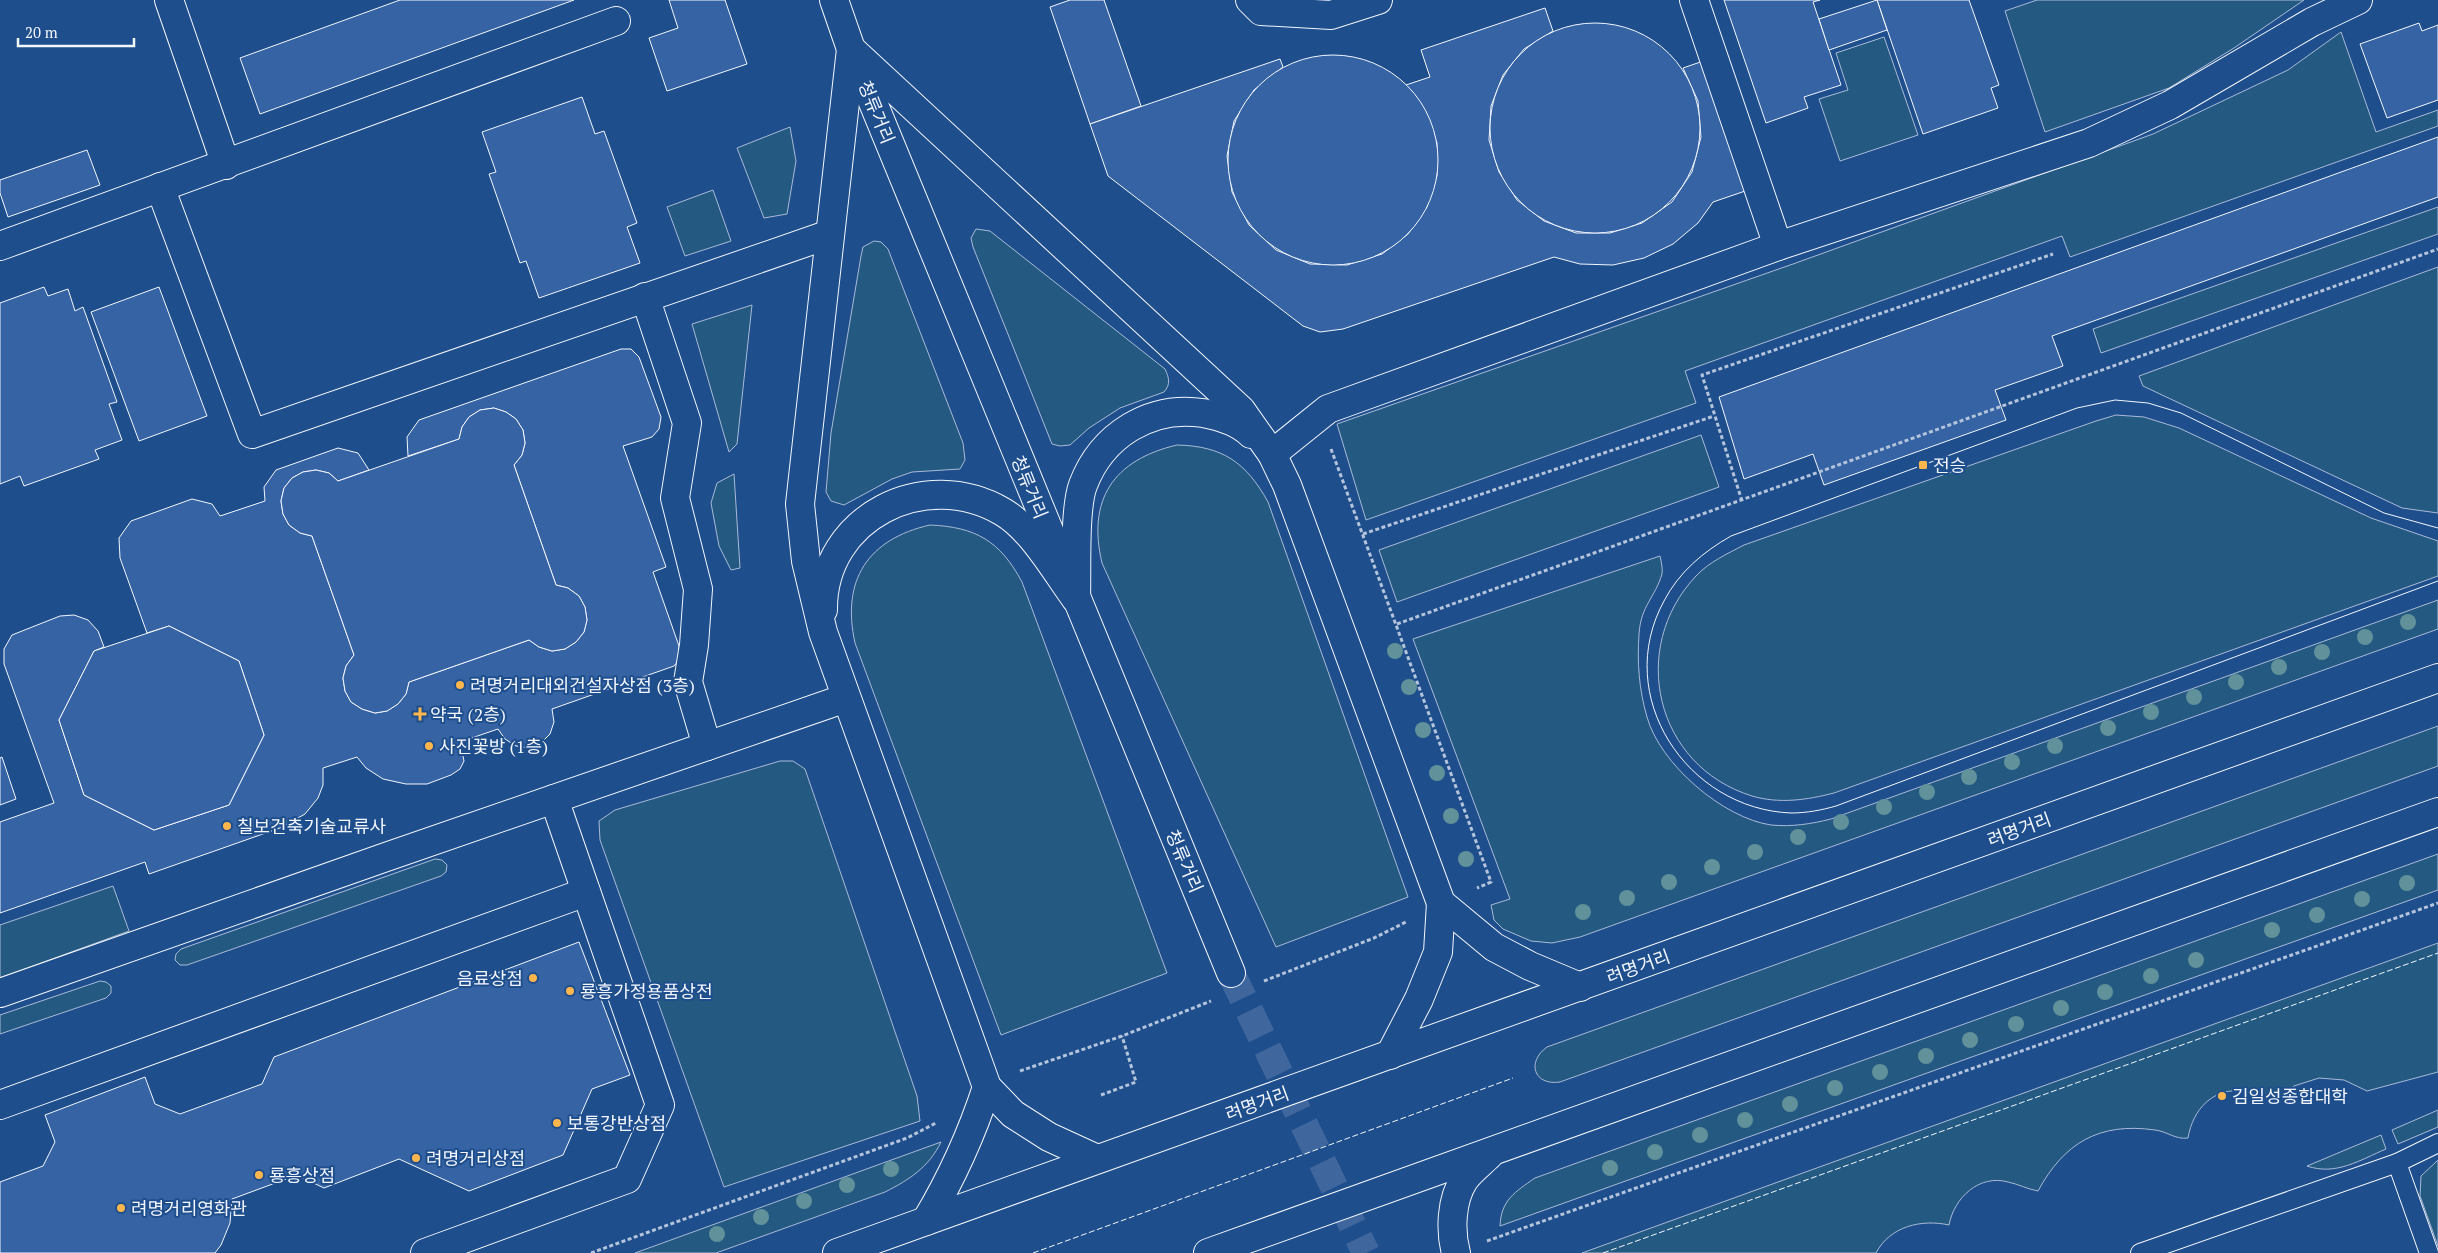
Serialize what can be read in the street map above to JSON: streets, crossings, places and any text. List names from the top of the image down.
{
  "streets": {
    "main road": ["청류거리", "려명거리"]
  },
  "places": {
    "transit": ["전승"],
    "other": [
      "려명거리대외건설자상점 (3층)",
      "사진꽃방 (1층)",
      "칠보건축기술교류사",
      "음료상점",
      "룡흥가정용품상전",
      "김일성종합대학",
      "보통강반상점",
      "려명거리상점",
      "룡흥상점",
      "려명거리영화관"
    ],
    "health": ["약국 (2층)"]
  },
  "scale_bar": "20 m"
}
